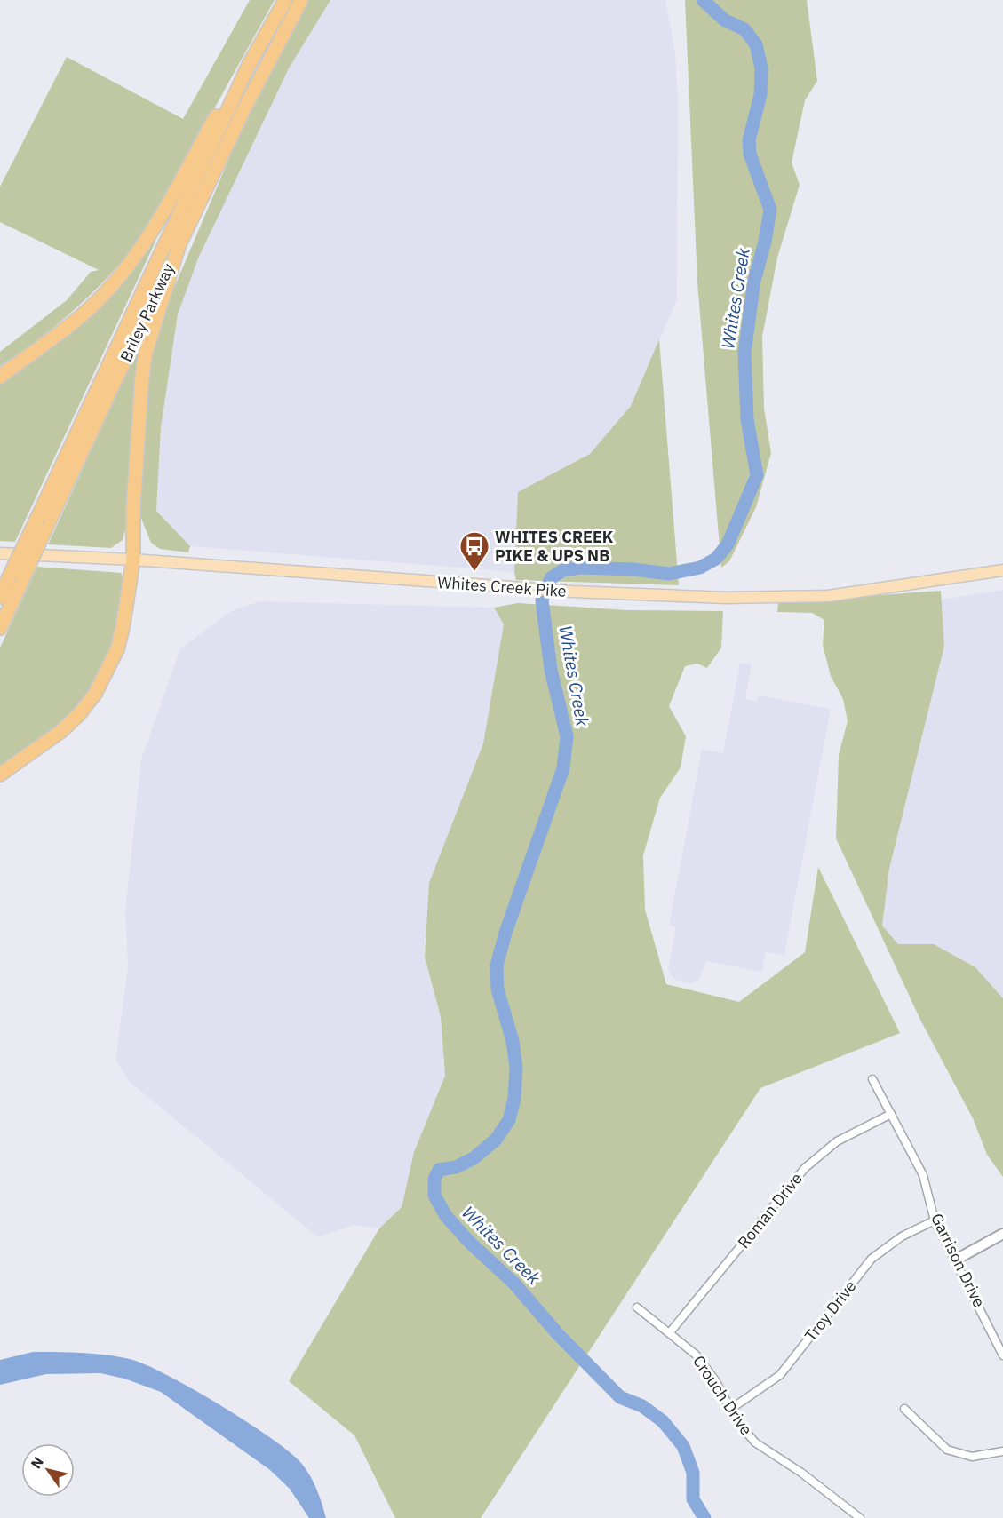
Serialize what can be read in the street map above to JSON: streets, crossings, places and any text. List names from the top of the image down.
{
  "streets": {
    "highway": ["Briley Parkway"],
    "main road": ["Whites Creek Pike"],
    "street": [
      "Roman Drive",
      "Garrison Drive",
      "Troy Drive",
      "Crouch Drive"
    ]
  },
  "crossings": [
    ["Roman Drive", "Garrison Drive"],
    ["Roman Drive", "Crouch Drive"],
    ["Garrison Drive", "Troy Drive"],
    ["Troy Drive", "Crouch Drive"]
  ],
  "water": ["Whites Creek"],
  "places": {
    "bus stop": ["WHITES CREEK PIKE & UPS NB"]
  },
  "north": "top left"
}
